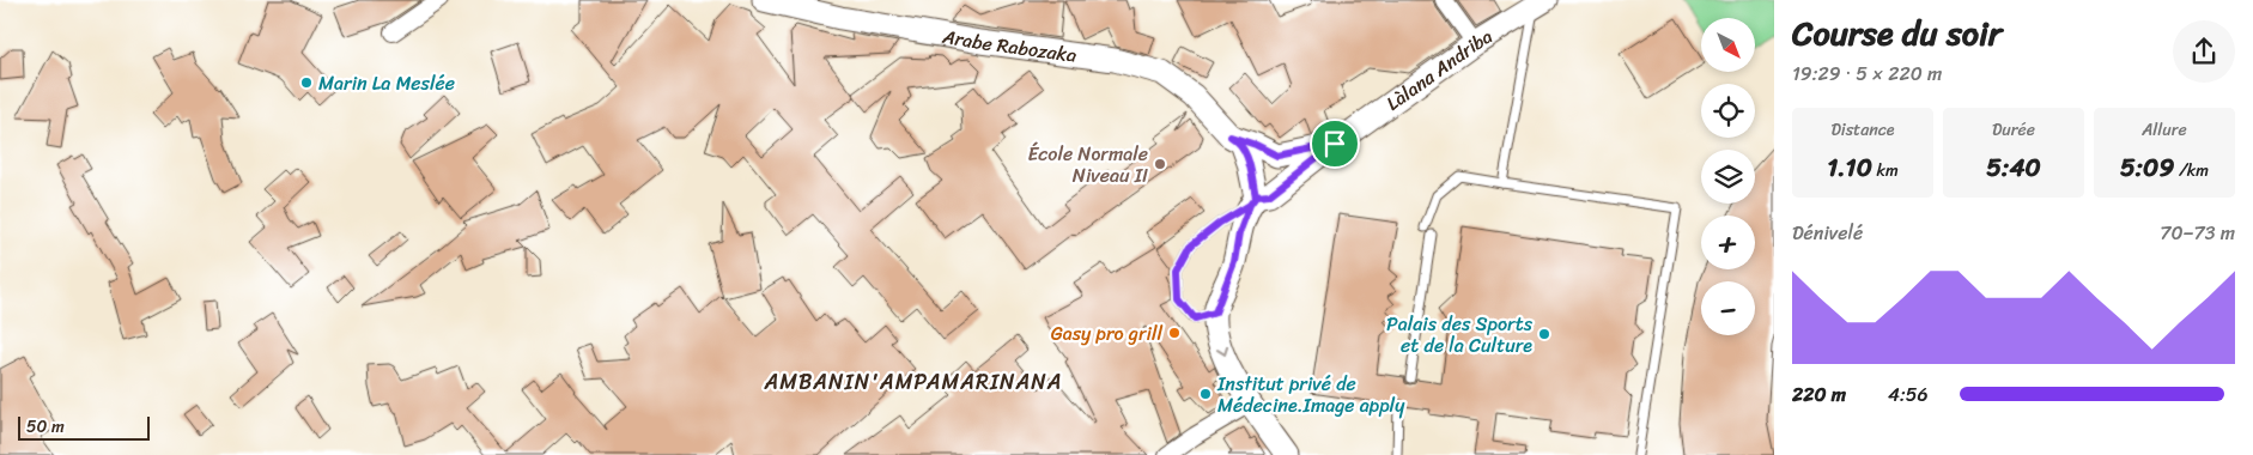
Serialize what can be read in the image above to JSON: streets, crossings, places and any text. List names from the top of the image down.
{
  "streets": {
    "street": ["Arabe Rabozaka", "Làlana Andriba"]
  },
  "crossings": [
    ["Arabe Rabozaka", "Làlana Andriba"]
  ],
  "districts": ["AMBANIN'AMPAMARINANA"],
  "places": [
    "Marin La Meslée",
    "École Normale Niveau II",
    "Gasy pro grill",
    "Palais des Sports et de la Culture",
    "Institut privé de Médecine.Image apply"
  ],
  "scale_bar": "50 m",
  "north": "bottom right",
  "page": {
    "heading": ["Course du soir", "19:29 · 5 × 220 m"],
    "map_buttons": ["+", "−"],
    "stats": [
      ["Distance", "1.10 km"],
      ["Durée", "5:40"],
      ["Allure", "5:09 /km"]
    ],
    "chart": ["Dénivelé", "70–73 m"],
    "list": [
      {
        "name": "220 m",
        "note": "4:56"
      }
    ],
    "scale": "50 m"
  }
}
